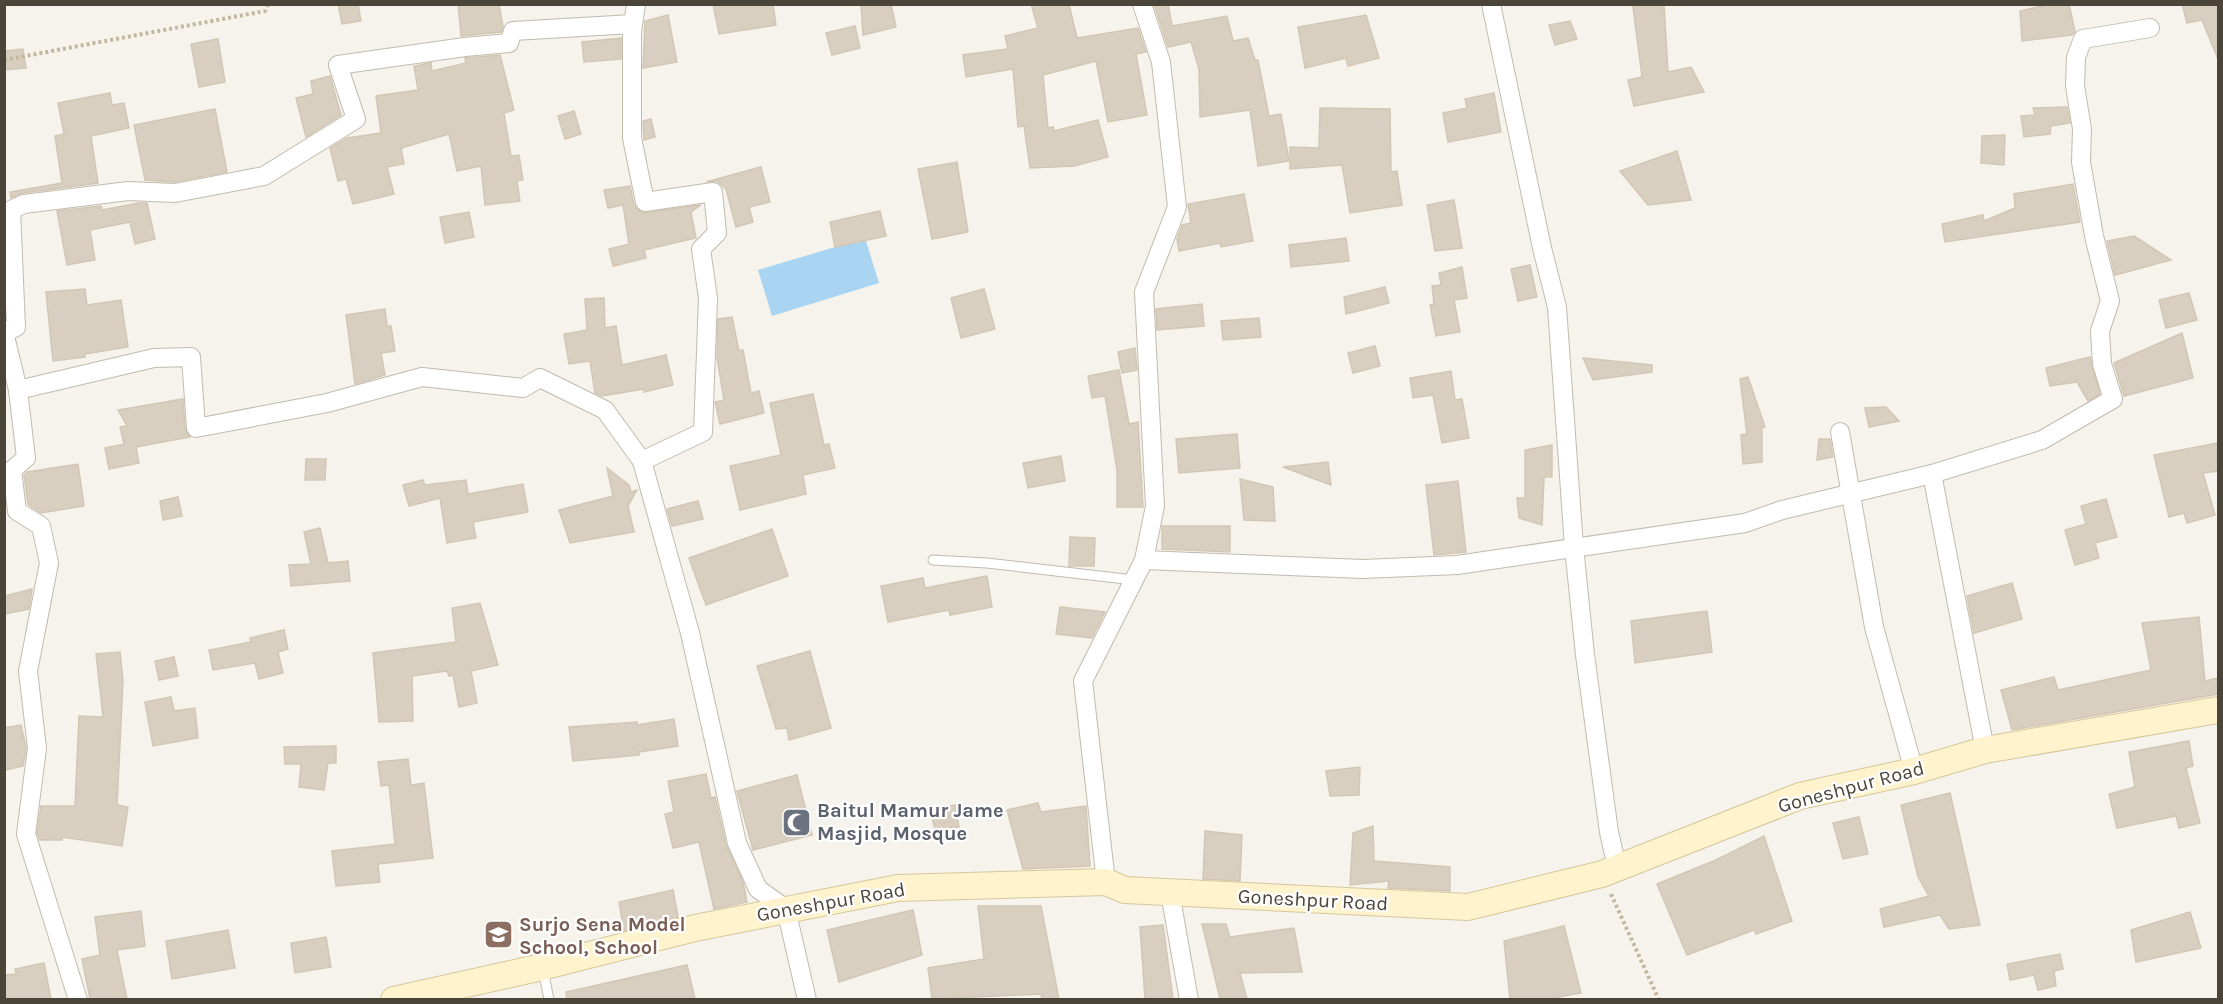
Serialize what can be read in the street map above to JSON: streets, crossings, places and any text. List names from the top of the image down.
{
  "streets": {
    "street": ["Goneshpur Road"]
  },
  "places": {
    "mosque": ["Baitul Mamur Jame Masjid, Mosque"],
    "school or university": ["Surjo Sena Model School, School"]
  }
}
